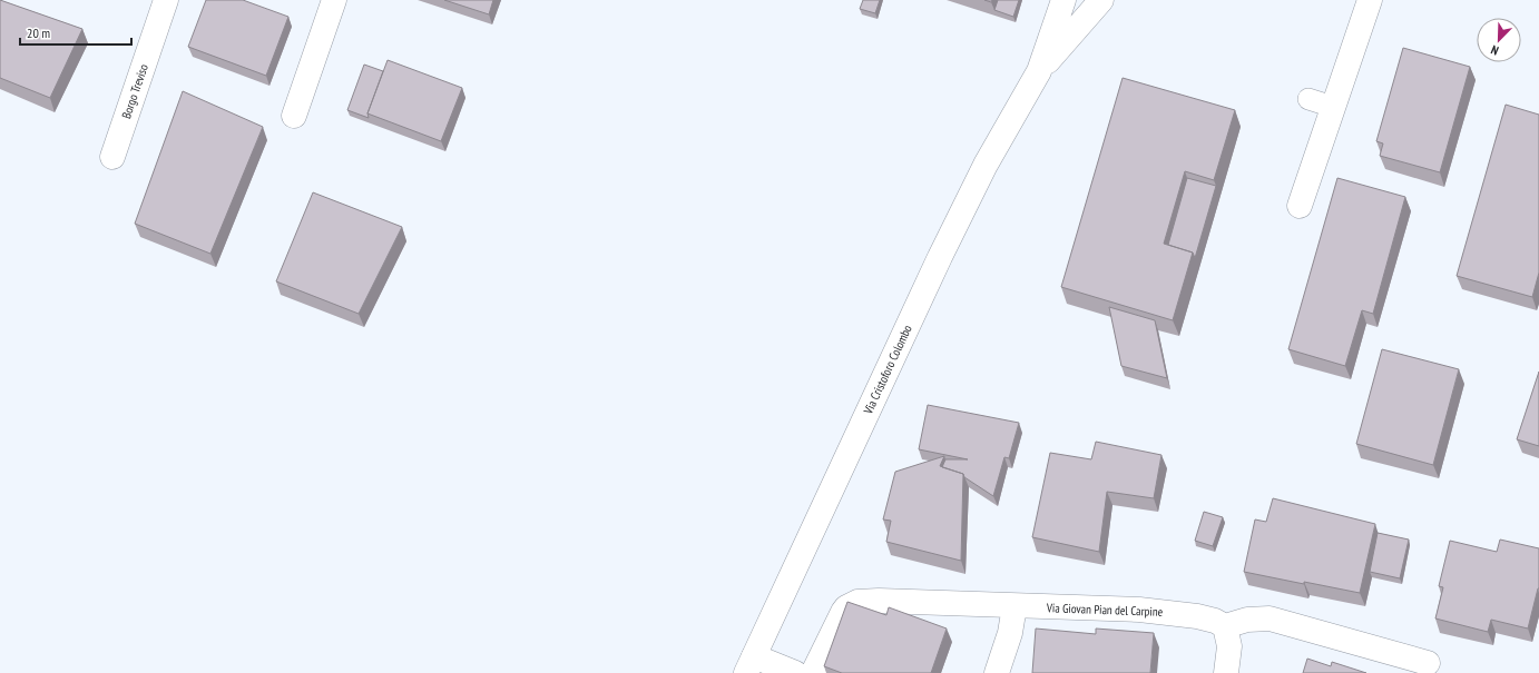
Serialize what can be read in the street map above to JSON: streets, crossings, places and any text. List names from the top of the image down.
{
  "streets": {
    "street": ["Borgo Treviso", "Via Cristoforo Colombo", "Via Giovan Pian del Carpine"]
  },
  "scale_bar": "20 m",
  "north": "bottom left"
}
